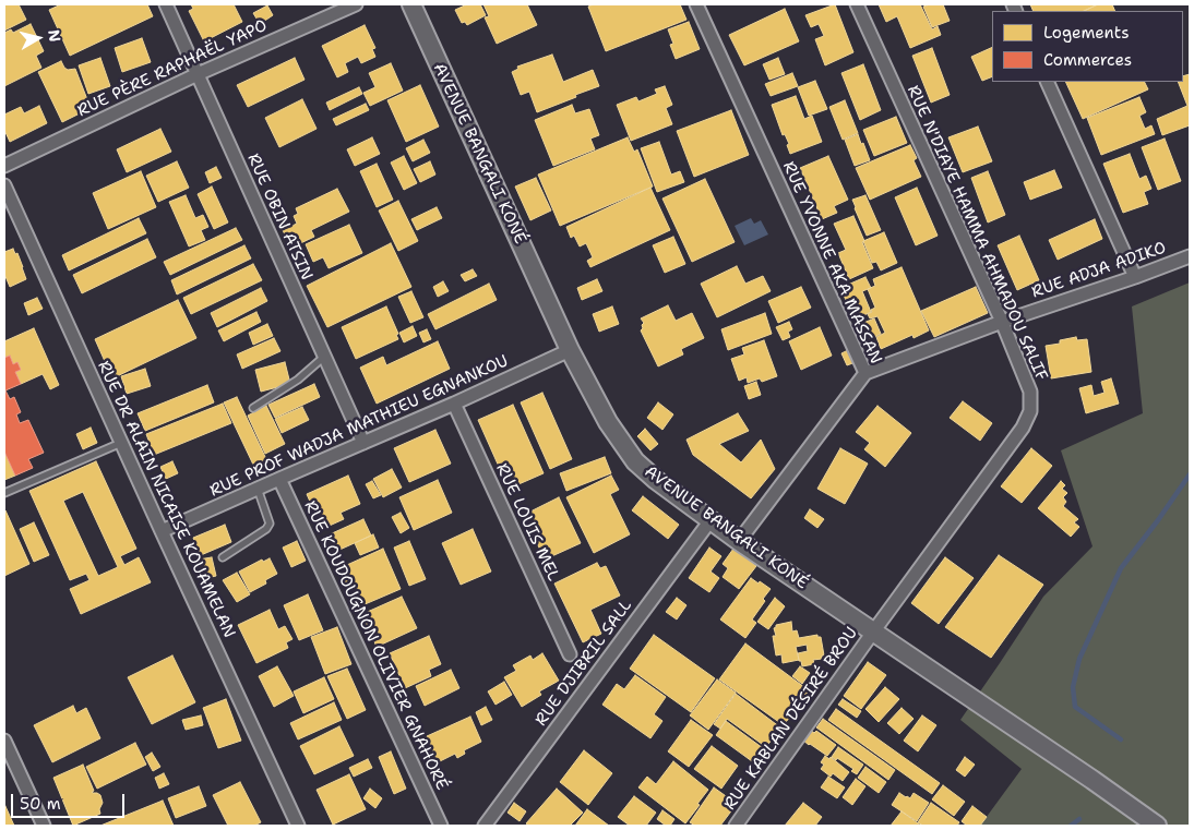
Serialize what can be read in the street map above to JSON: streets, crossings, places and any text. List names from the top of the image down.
{
  "streets": {
    "street": [
      "RUE PÈRE RAPHAËL YAPO",
      "AVENUE BANGALI KONÉ",
      "RUE OBIN ATSIN",
      "RUE N'DIAYE HAMMA AHMADOU SALIF",
      "RUE YVONNE AKA MASSAN",
      "RUE ADJA ADIKO",
      "RUE PROF WADJA MATHIEU EGNANKOU",
      "RUE DR ALAIN NICAISE KOUAMELAN",
      "RUE LOUIS MEL",
      "RUE KOUDOUGNON OLIVIER GNAHORÉ",
      "RUE DJIBRIL SALL",
      "RUE KABLAN DÉSIRÉ BROU"
    ]
  },
  "crossings": [
    ["RUE PÈRE RAPHAËL YAPO", "RUE OBIN ATSIN"],
    ["AVENUE BANGALI KONÉ", "RUE N'DIAYE HAMMA AHMADOU SALIF"],
    ["AVENUE BANGALI KONÉ", "RUE YVONNE AKA MASSAN"],
    ["AVENUE BANGALI KONÉ", "RUE PROF WADJA MATHIEU EGNANKOU"],
    ["AVENUE BANGALI KONÉ", "RUE DJIBRIL SALL"],
    ["AVENUE BANGALI KONÉ", "RUE KABLAN DÉSIRÉ BROU"],
    ["RUE OBIN ATSIN", "RUE PROF WADJA MATHIEU EGNANKOU"],
    ["RUE N'DIAYE HAMMA AHMADOU SALIF", "RUE ADJA ADIKO"],
    ["RUE N'DIAYE HAMMA AHMADOU SALIF", "RUE KABLAN DÉSIRÉ BROU"],
    ["RUE YVONNE AKA MASSAN", "RUE ADJA ADIKO"],
    ["RUE PROF WADJA MATHIEU EGNANKOU", "RUE DR ALAIN NICAISE KOUAMELAN"],
    ["RUE PROF WADJA MATHIEU EGNANKOU", "RUE LOUIS MEL"],
    ["RUE PROF WADJA MATHIEU EGNANKOU", "RUE KOUDOUGNON OLIVIER GNAHORÉ"]
  ],
  "legend": ["Logements", "Commerces"],
  "scale_bar": "50 m",
  "north": "right"
}
